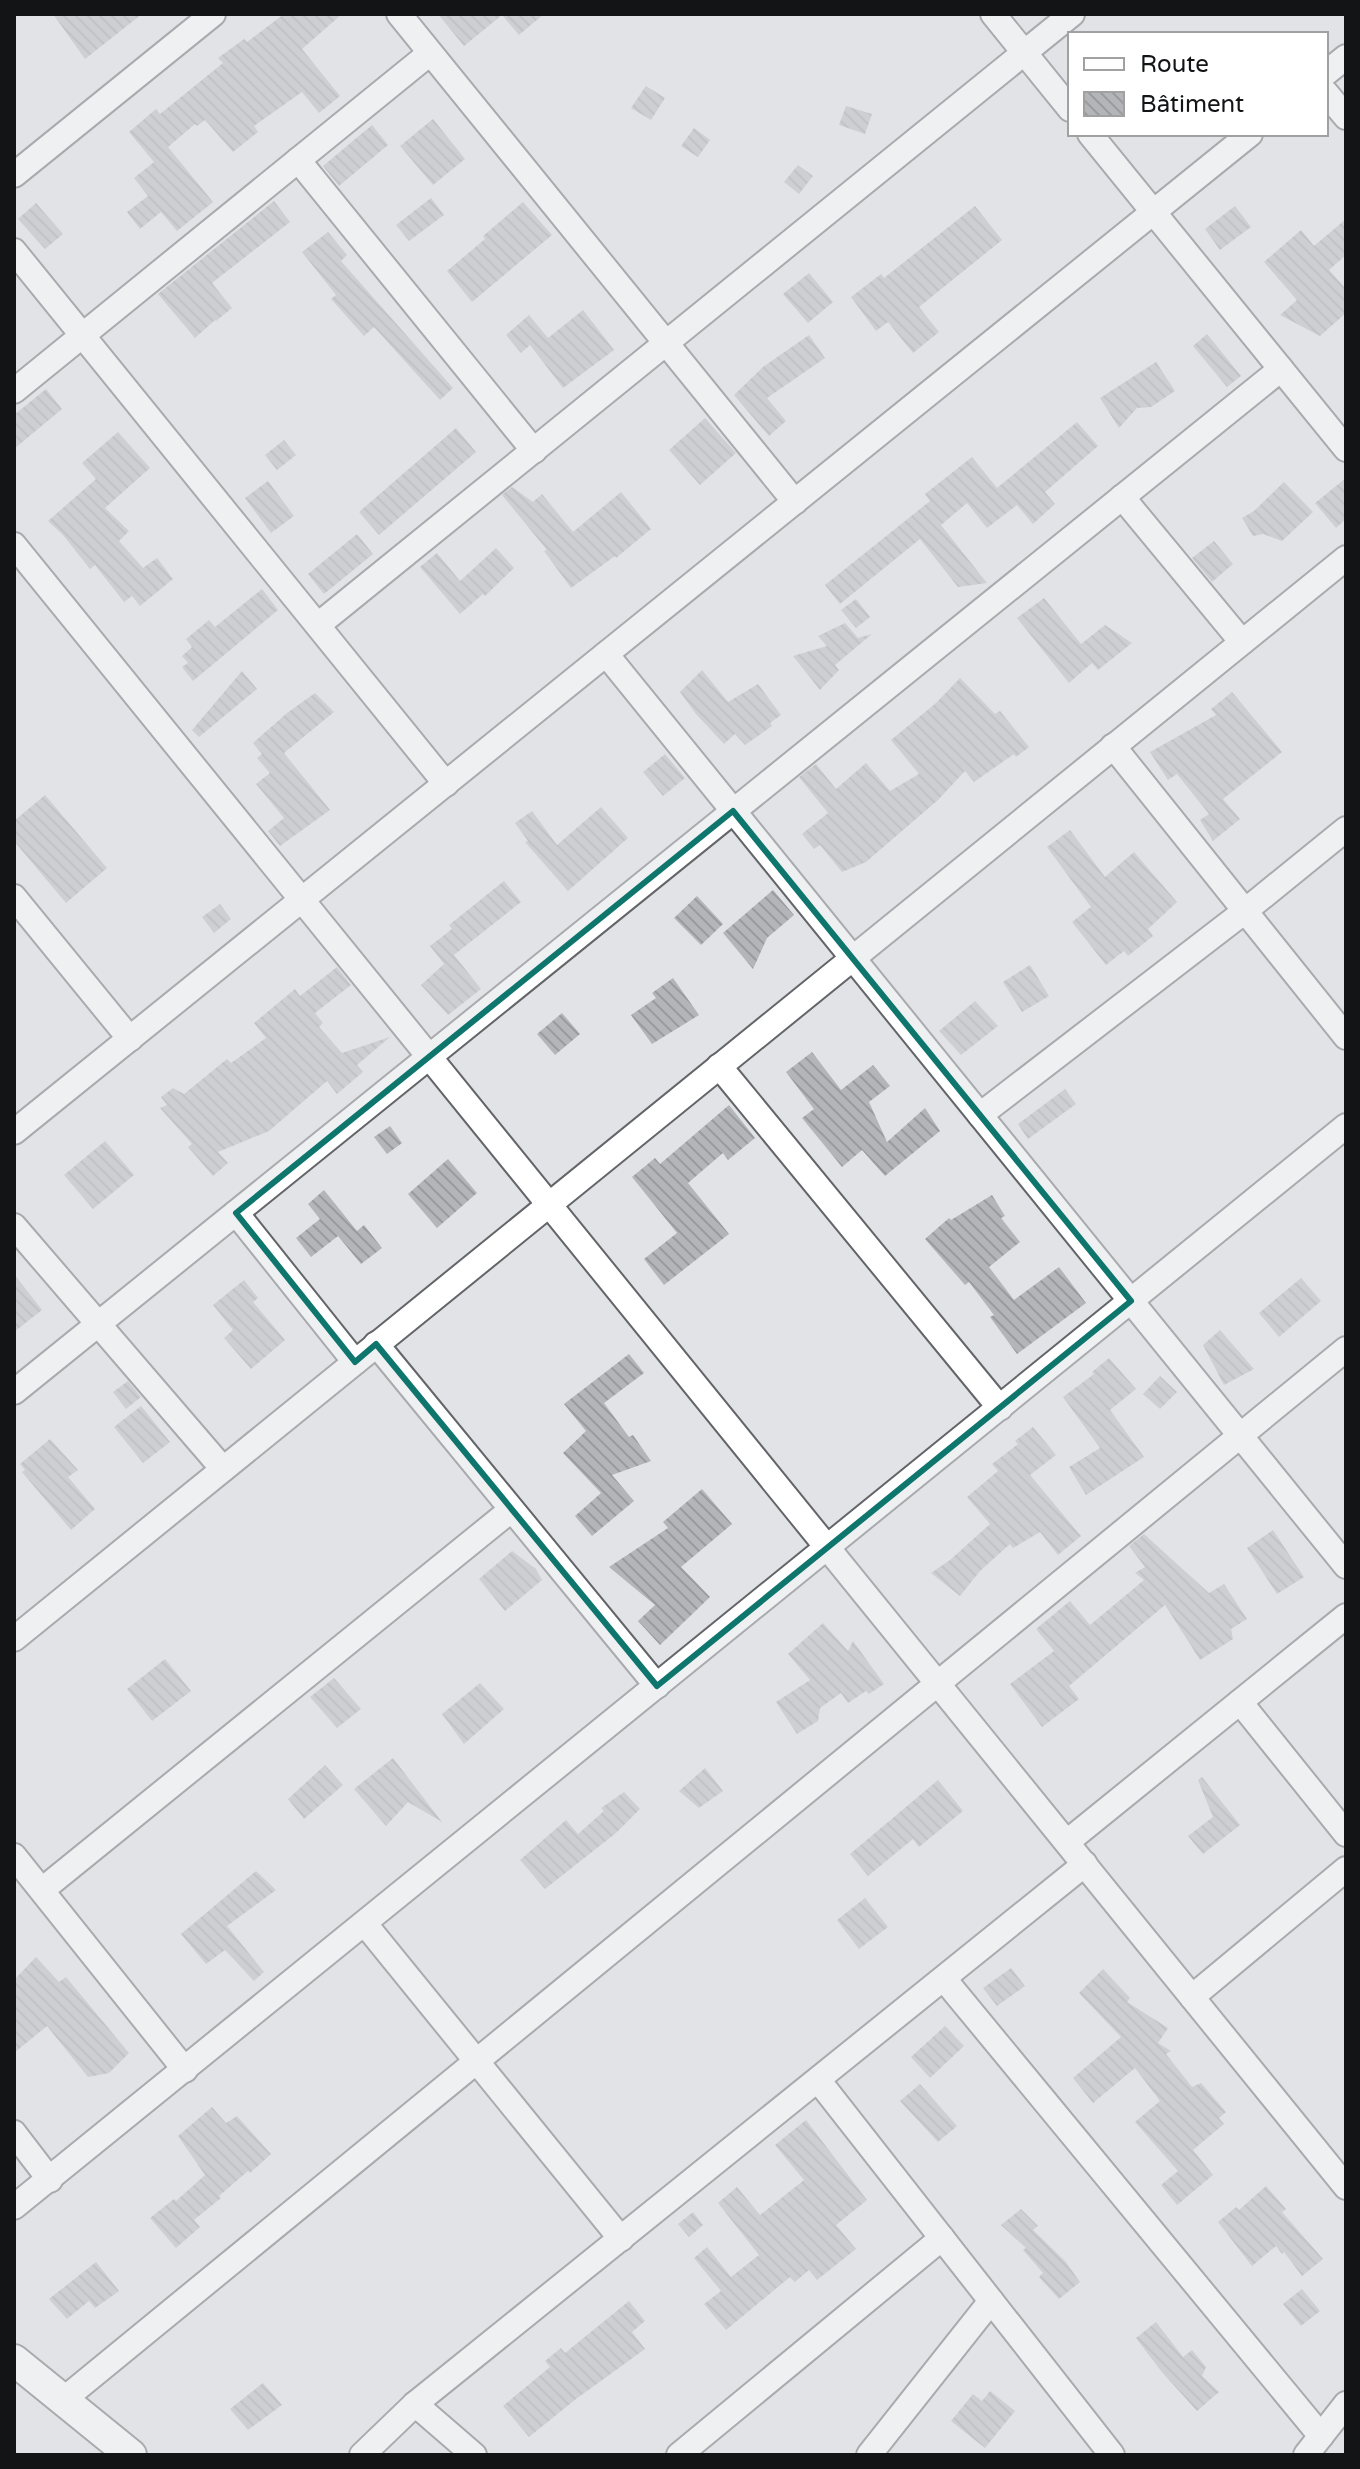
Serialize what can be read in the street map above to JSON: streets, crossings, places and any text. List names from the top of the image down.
{
  "legend": ["Route", "Bâtiment"]
}
